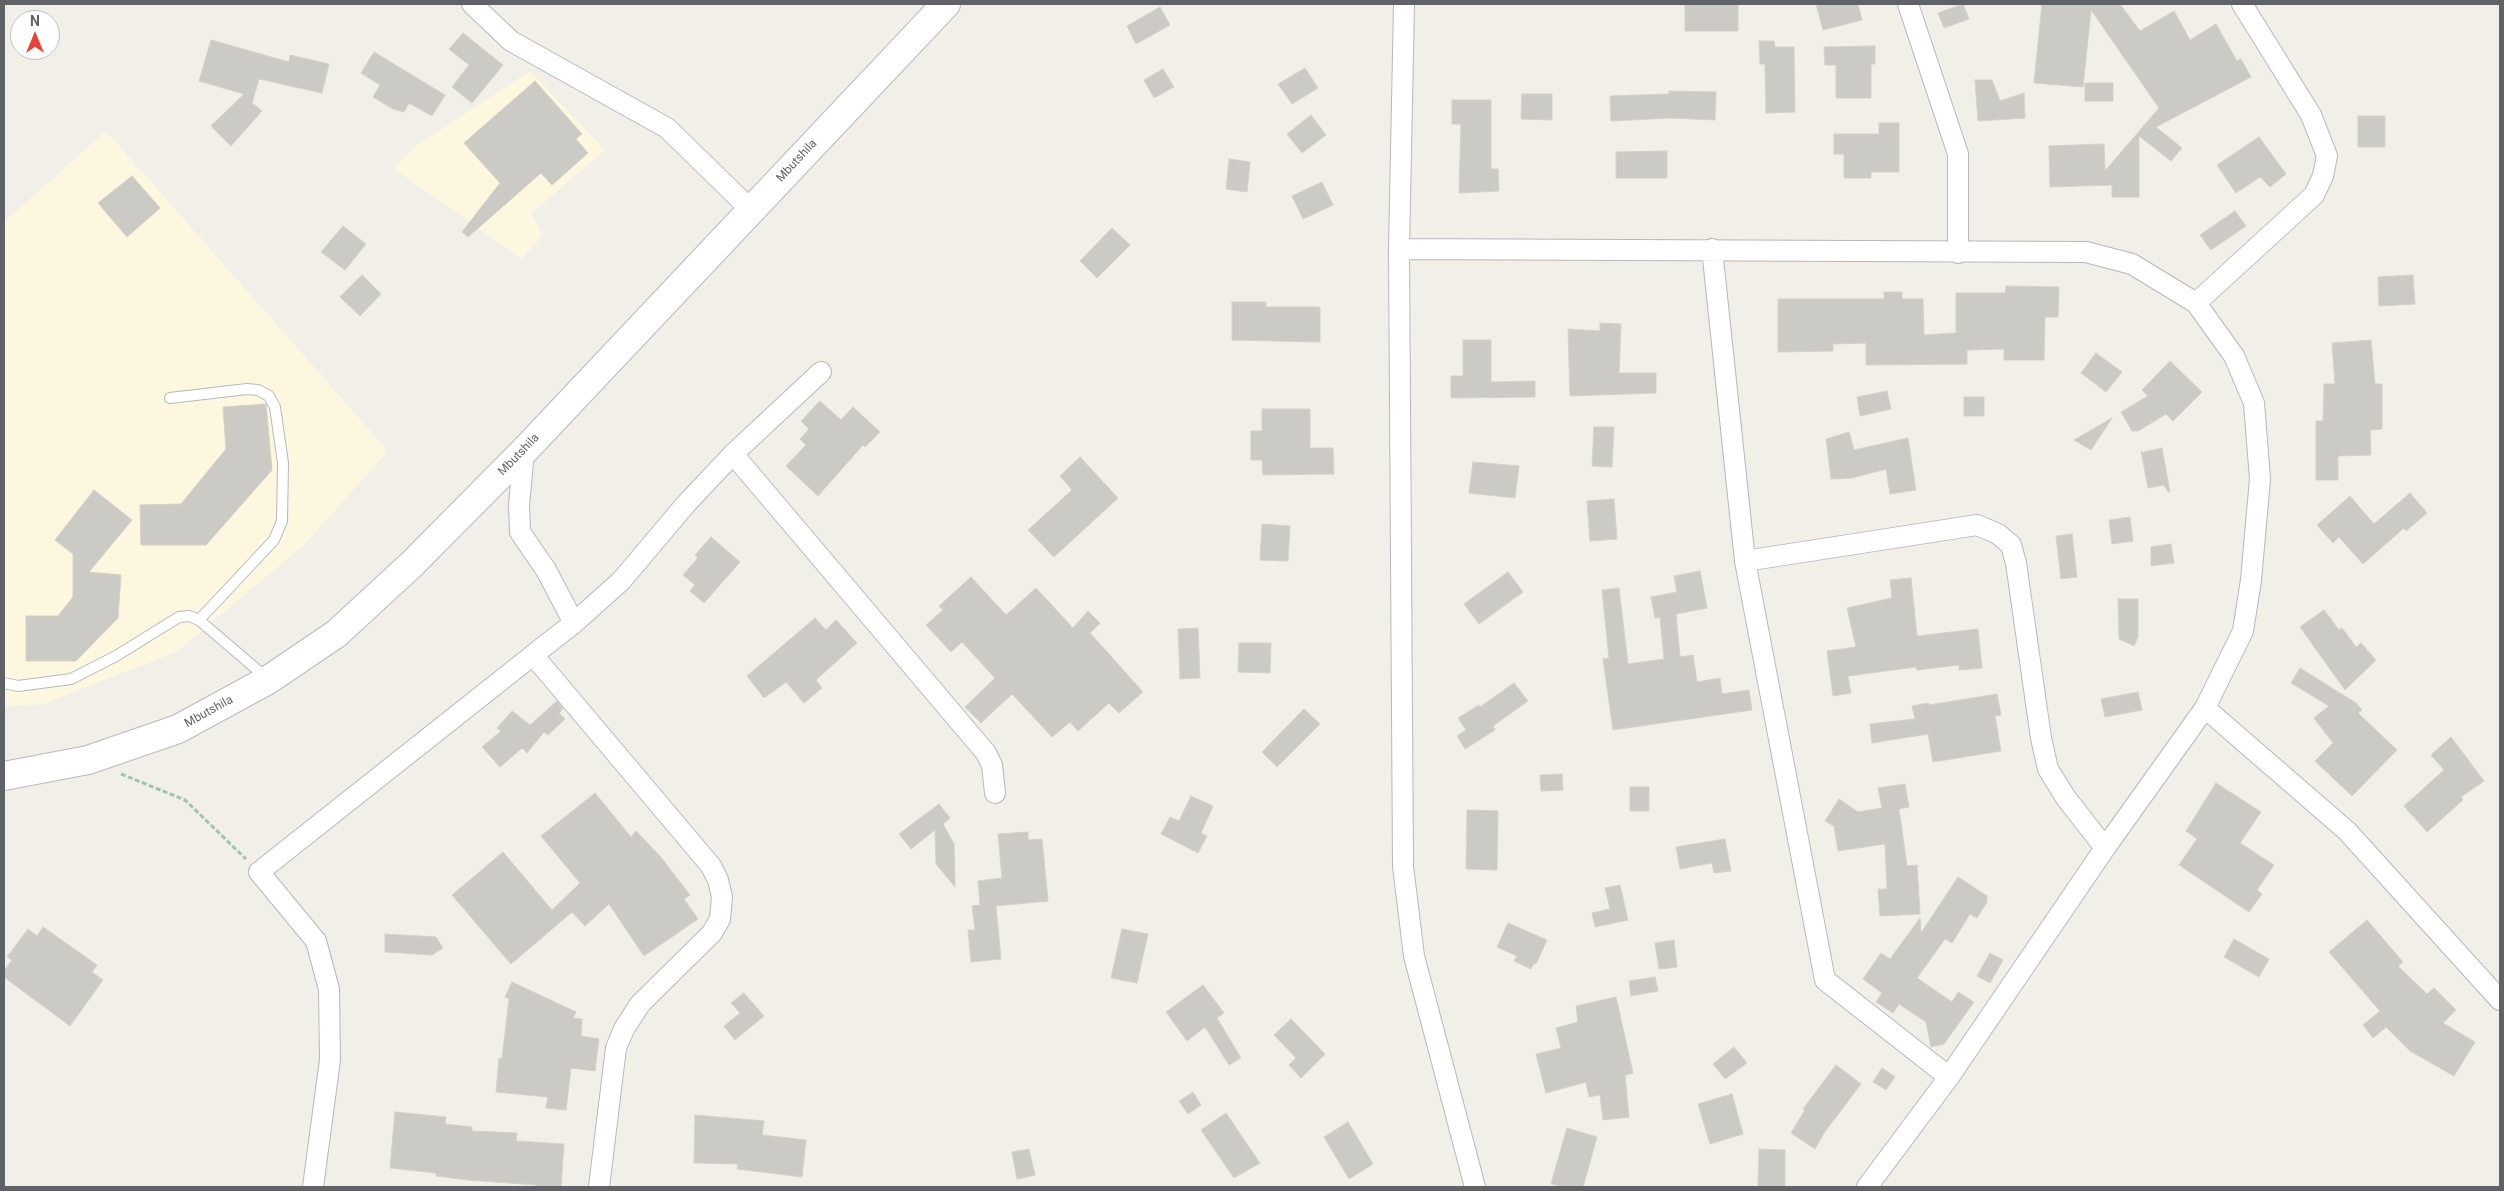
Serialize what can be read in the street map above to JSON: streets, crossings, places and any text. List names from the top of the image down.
{
  "streets": {
    "street": ["Mbutshila"]
  },
  "north": "top"
}
